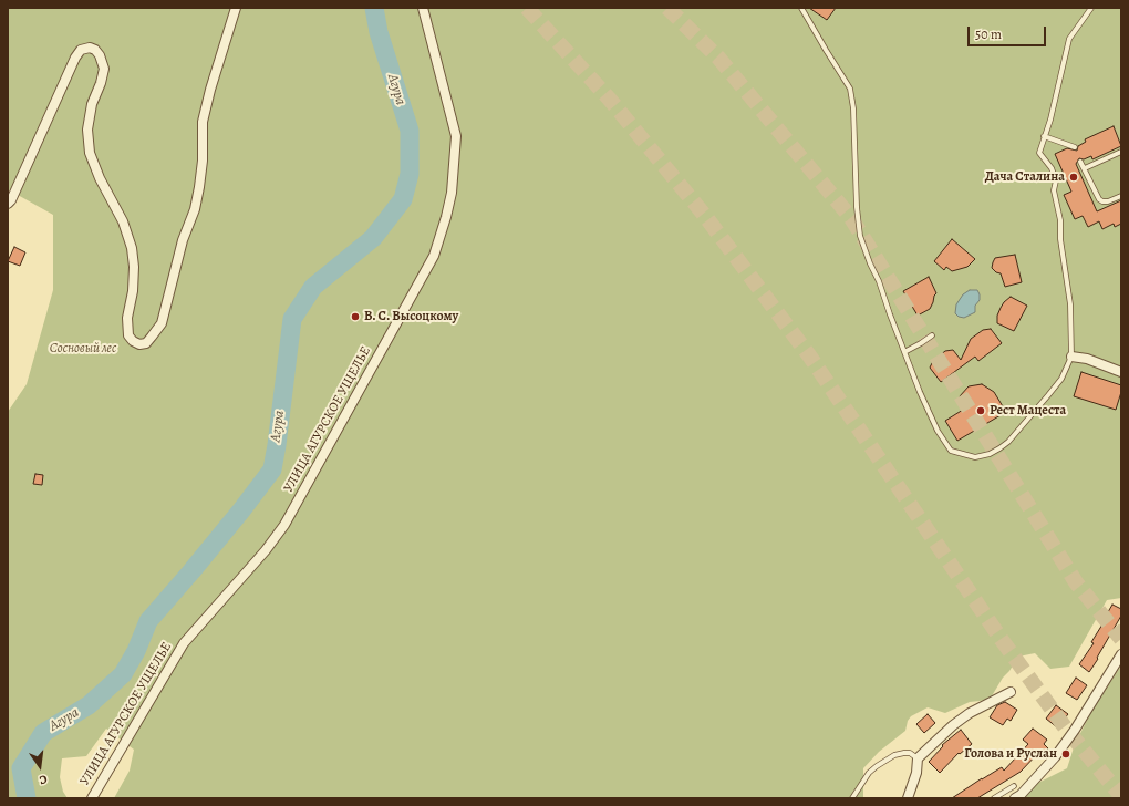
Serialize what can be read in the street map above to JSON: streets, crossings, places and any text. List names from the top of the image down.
{
  "streets": {
    "street": ["УЛИЦА АГУРСКОЕ УЩЕЛЬЕ"]
  },
  "water": ["Агура"],
  "parks": ["Сосновый лес"],
  "places": [
    "Дача Сталина",
    "В. С. Высоцкому",
    "Рест Мацеста",
    "Голова и Руслан"
  ],
  "scale_bar": "50 m",
  "north": "bottom"
}
